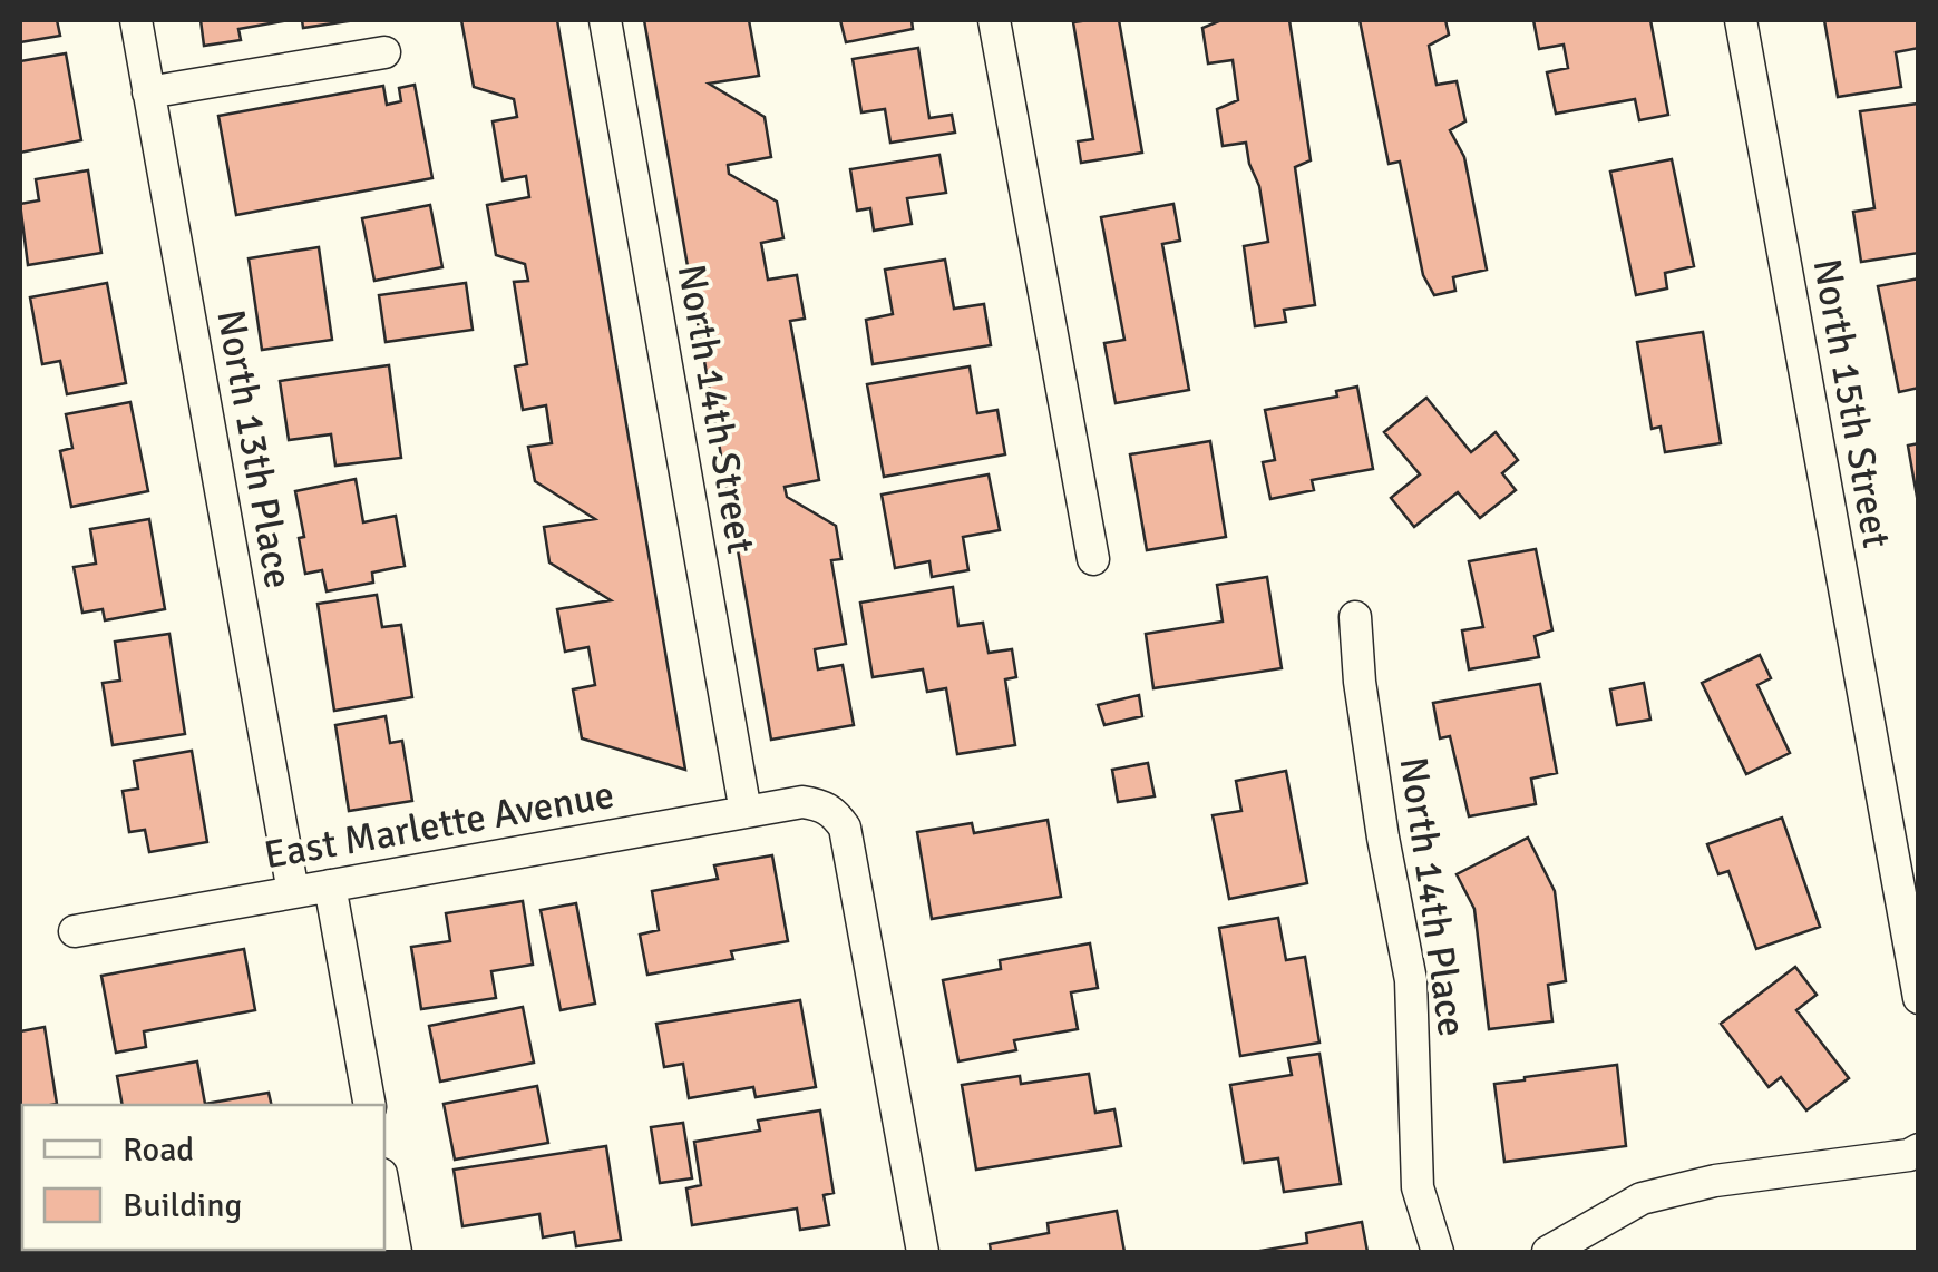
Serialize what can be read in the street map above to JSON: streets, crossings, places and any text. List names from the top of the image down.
{
  "streets": {
    "street": [
      "North 15th Street",
      "North 14th Street",
      "North 13th Place",
      "East Marlette Avenue",
      "North 14th Place"
    ]
  },
  "crossings": [
    ["North 14th Street", "East Marlette Avenue"],
    ["North 13th Place", "East Marlette Avenue"]
  ],
  "legend": ["Road", "Building"]
}
